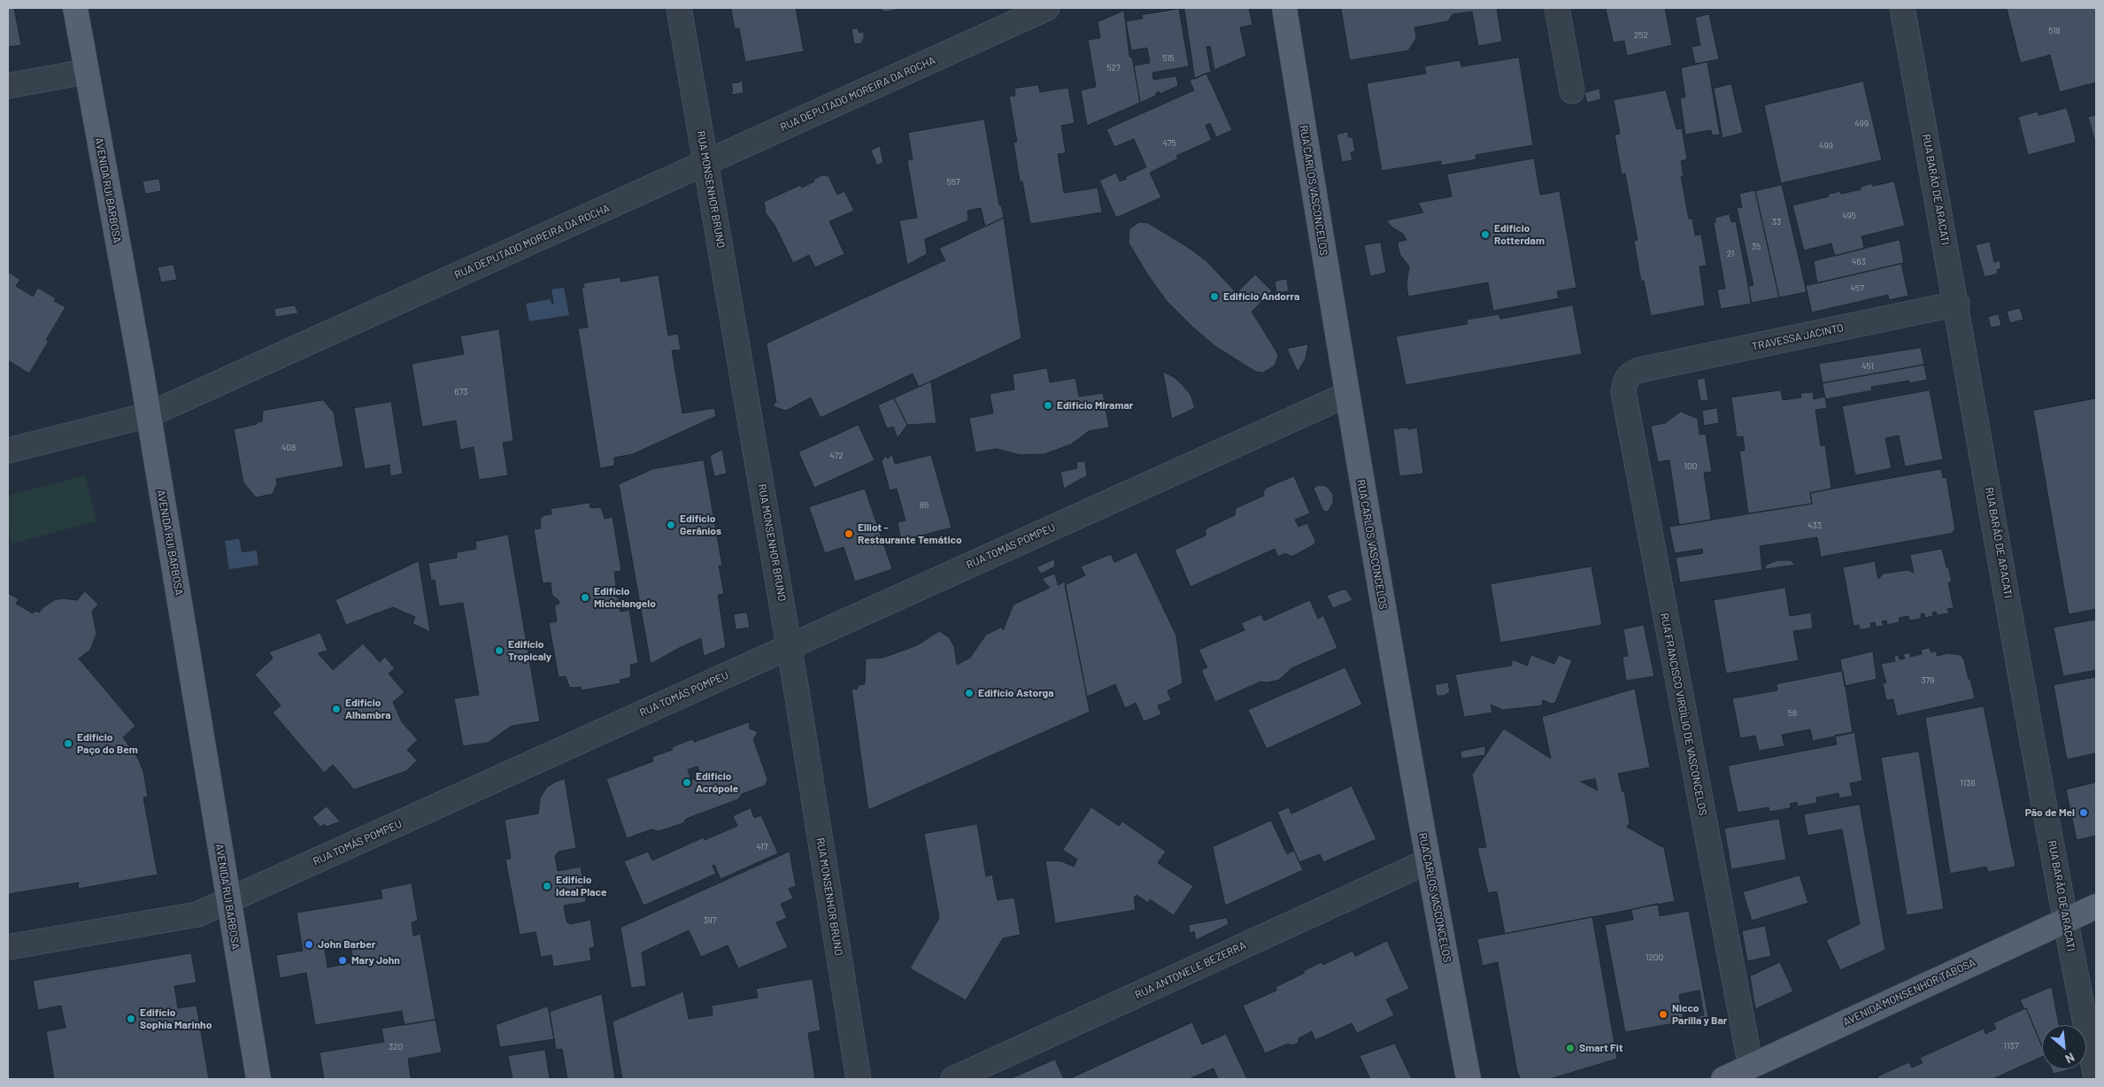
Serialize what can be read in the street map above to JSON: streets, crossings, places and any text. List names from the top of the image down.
{
  "streets": {
    "main road": ["AVENIDA RUI BARBOSA", "RUA CARLOS VASCONCELOS", "AVENIDA MONSENHOR TABOSA"],
    "street": [
      "RUA DEPUTADO MOREIRA DA ROCHA",
      "RUA MONSENHOR BRUNO",
      "RUA BARÃO DE ARACATI",
      "TRAVESSA JACINTO",
      "RUA TOMÁS POMPEU",
      "RUA FRANCISCO VIRGÍLIO DE VASCONCELOS",
      "RUA ANTONELE BEZERRA"
    ]
  },
  "crossings": [
    ["RUA DEPUTADO MOREIRA DA ROCHA", "RUA MONSENHOR BRUNO"],
    ["RUA DEPUTADO MOREIRA DA ROCHA", "AVENIDA RUI BARBOSA"],
    ["RUA MONSENHOR BRUNO", "RUA TOMÁS POMPEU"],
    ["RUA BARÃO DE ARACATI", "TRAVESSA JACINTO"],
    ["RUA BARÃO DE ARACATI", "AVENIDA MONSENHOR TABOSA"],
    ["AVENIDA RUI BARBOSA", "RUA TOMÁS POMPEU"],
    ["RUA CARLOS VASCONCELOS", "RUA TOMÁS POMPEU"],
    ["RUA CARLOS VASCONCELOS", "RUA ANTONELE BEZERRA"],
    ["TRAVESSA JACINTO", "RUA FRANCISCO VIRGÍLIO DE VASCONCELOS"],
    ["RUA FRANCISCO VIRGÍLIO DE VASCONCELOS", "AVENIDA MONSENHOR TABOSA"]
  ],
  "places": [
    "Edifício Rotterdam",
    "Edifício Andorra",
    "Edifício Miramar",
    "Edifício Gerânios",
    "Elliot - Restaurante Temático",
    "Edifício Michelangelo",
    "Edifício Tropicaly",
    "Edifício Astorga",
    "Edifício Alhambra",
    "Edifício Paço do Bem",
    "Edifício Acrópole",
    "Pão de Mel",
    "Edifício Ideal Place",
    "John Barber",
    "Mary John",
    "Nicco Parilla y Bar",
    "Edifício Sophia Marinho",
    "Smart Fit"
  ],
  "house_numbers": [
    "518",
    "252",
    "515",
    "527",
    "499",
    "475",
    "499",
    "557",
    "495",
    "33",
    "35",
    "21",
    "463",
    "457",
    "451",
    "673",
    "408",
    "472",
    "100",
    "86",
    "433",
    "379",
    "56",
    "1136",
    "417",
    "397",
    "1200",
    "1137",
    "320"
  ],
  "north": "bottom right"
}
